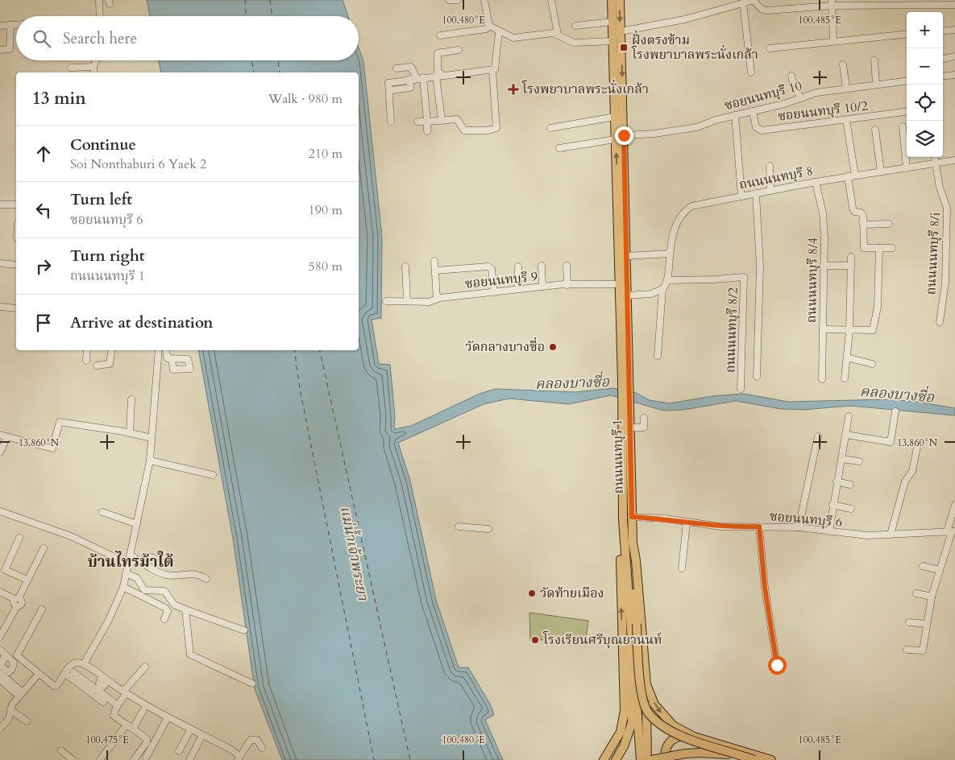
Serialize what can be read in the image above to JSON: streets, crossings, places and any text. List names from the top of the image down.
{
  "streets": {
    "main road": ["ถนนนนทบุรี 1"],
    "street": [
      "ซอยนนทบุรี 10",
      "ซอยนนทบุรี 10/2",
      "ถนนนนทบุรี 8",
      "ถนนนนทบุรี 8/i",
      "ซอยนนทบุรี 9",
      "ถนนนนทบุรี 8/4",
      "ถนนนนทบุรี 8/2",
      "ซอยนนทบุรี 6"
    ]
  },
  "crossings": [
    ["ซอยนนทบุรี 10", "ซอยนนทบุรี 10/2"],
    ["ซอยนนทบุรี 10", "ถนนนนทบุรี 1"],
    ["ถนนนนทบุรี 8", "ถนนนนทบุรี 8/i"],
    ["ถนนนนทบุรี 8", "ถนนนนทบุรี 8/4"],
    ["ถนนนนทบุรี 8", "ถนนนนทบุรี 8/2"],
    ["ซอยนนทบุรี 9", "ถนนนนทบุรี 1"],
    ["ถนนนนทบุรี 1", "ซอยนนทบุรี 6"]
  ],
  "districts": ["บ้านไทรม้าใต้"],
  "water": ["คลองบางซื่อ", "แม่น้ำเจ้าพระยา"],
  "places": {
    "transit": ["ฝั่งตรงข้าม โรงพยาบาลพระนั่งเกล้า"],
    "health": ["โรงพยาบาลพระนั่งเกล้า"],
    "other": ["วัดกลางบางซื่อ", "วัดท้ายเมือง", "โรงเรียนศรีบุณยานนท์"]
  },
  "page": {
    "map_buttons": ["+", "−"],
    "search": "Search here",
    "heading": ["13 min", "Walk · 980 m"],
    "list": [
      ["Continue", "Soi Nonthaburi 6 Yaek 2", "210 m"],
      ["Turn left", "ซอยนนทบุรี 6", "190 m"],
      ["Turn right", "ถนนนนทบุรี 1", "580 m"],
      "Arrive at destination"
    ]
  },
  "coordinates": [
    "100.480°E",
    "100.485°E",
    "13.860°N",
    "100.475°E"
  ]
}
